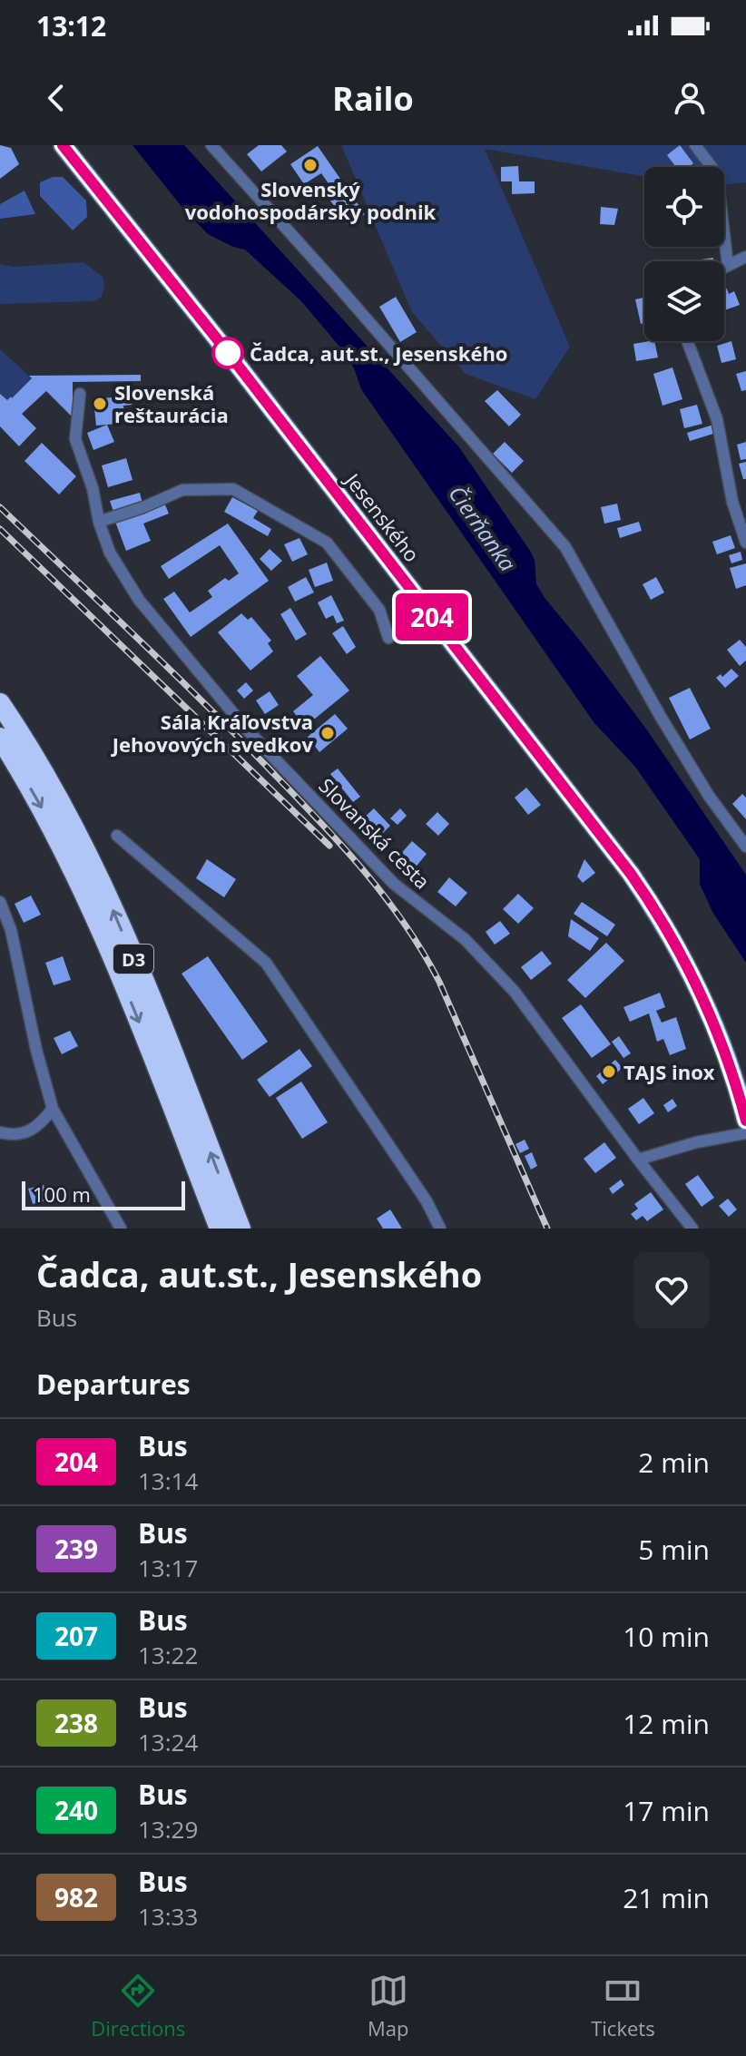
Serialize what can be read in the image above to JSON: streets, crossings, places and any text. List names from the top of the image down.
{
  "streets": {
    "highway": ["D3"],
    "main road": ["Jesenského"],
    "street": ["Slovanská cesta"]
  },
  "water": ["Čierňanka"],
  "places": [
    "Slovenský vodohospodársky podnik",
    "Čadca, aut.st., Jesenského",
    "Slovenská reštaurácia",
    "Sála Kráľovstva Jehovových svedkov",
    "TAJS inox"
  ],
  "lines": ["bus line 204"],
  "scale_bar": "100 m",
  "page": {
    "status": "13:12",
    "header": "Railo",
    "on_map": "204",
    "scale": "100 m",
    "heading": [
      ["Čadca, aut.st., Jesenského", "Bus"],
      "Departures"
    ],
    "list": [
      {
        "mark": "204",
        "name": "Bus",
        "note": "13:14",
        "value": "2 min"
      },
      {
        "mark": "239",
        "name": "Bus",
        "note": "13:17",
        "value": "5 min"
      },
      {
        "mark": "207",
        "name": "Bus",
        "note": "13:22",
        "value": "10 min"
      },
      {
        "mark": "238",
        "name": "Bus",
        "note": "13:24",
        "value": "12 min"
      },
      {
        "mark": "240",
        "name": "Bus",
        "note": "13:29",
        "value": "17 min"
      },
      {
        "mark": "982",
        "name": "Bus",
        "note": "13:33",
        "value": "21 min"
      }
    ],
    "tabs": ["Directions", "Map", "Tickets"]
  }
}
